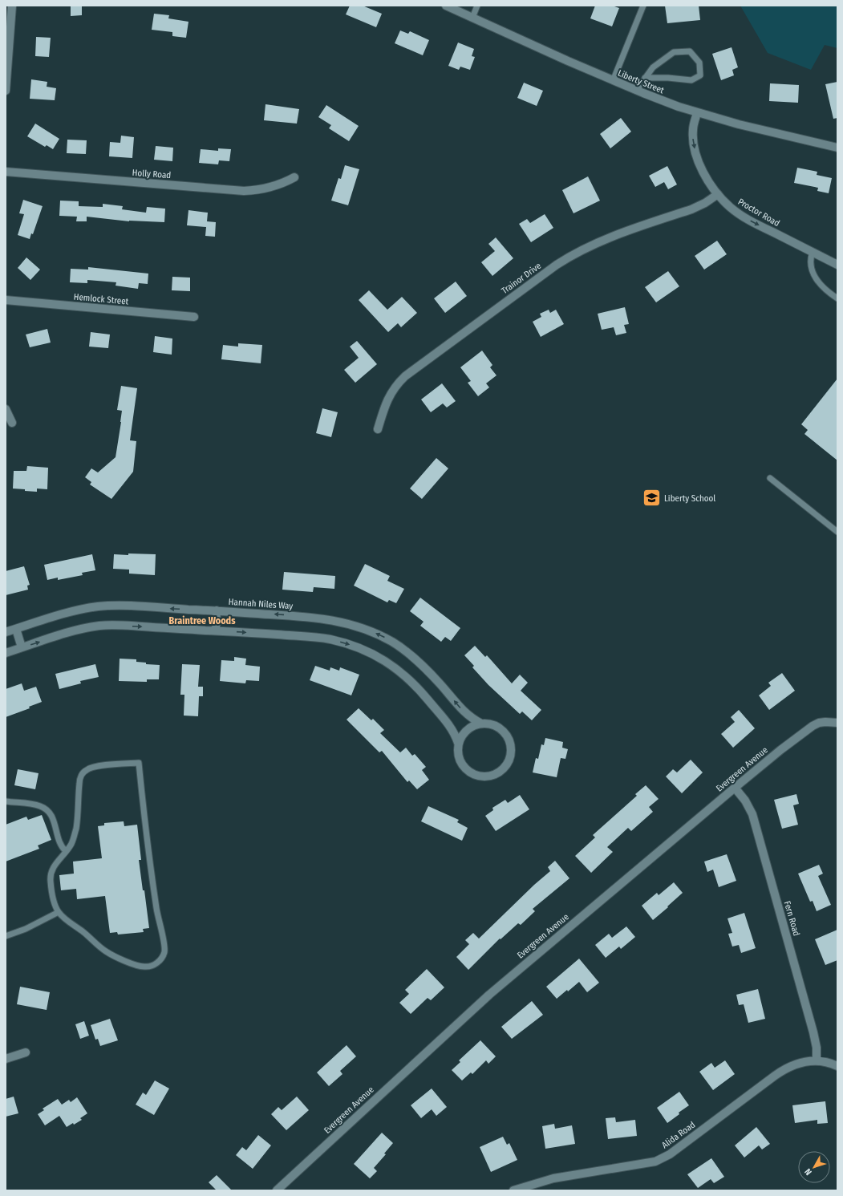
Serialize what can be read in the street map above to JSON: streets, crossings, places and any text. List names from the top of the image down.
{
  "streets": {
    "street": [
      "Liberty Street",
      "Holly Road",
      "Proctor Road",
      "Trainor Drive",
      "Hemlock Street",
      "Hannah Niles Way",
      "Evergreen Avenue",
      "Fern Road",
      "Alida Road"
    ]
  },
  "crossings": [
    ["Liberty Street", "Proctor Road"],
    ["Proctor Road", "Trainor Drive"],
    ["Evergreen Avenue", "Fern Road"],
    ["Fern Road", "Alida Road"]
  ],
  "one_way": ["Proctor Road"],
  "districts": ["Braintree Woods"],
  "places": {
    "school or university": ["Liberty School"]
  },
  "north": "bottom left"
}
